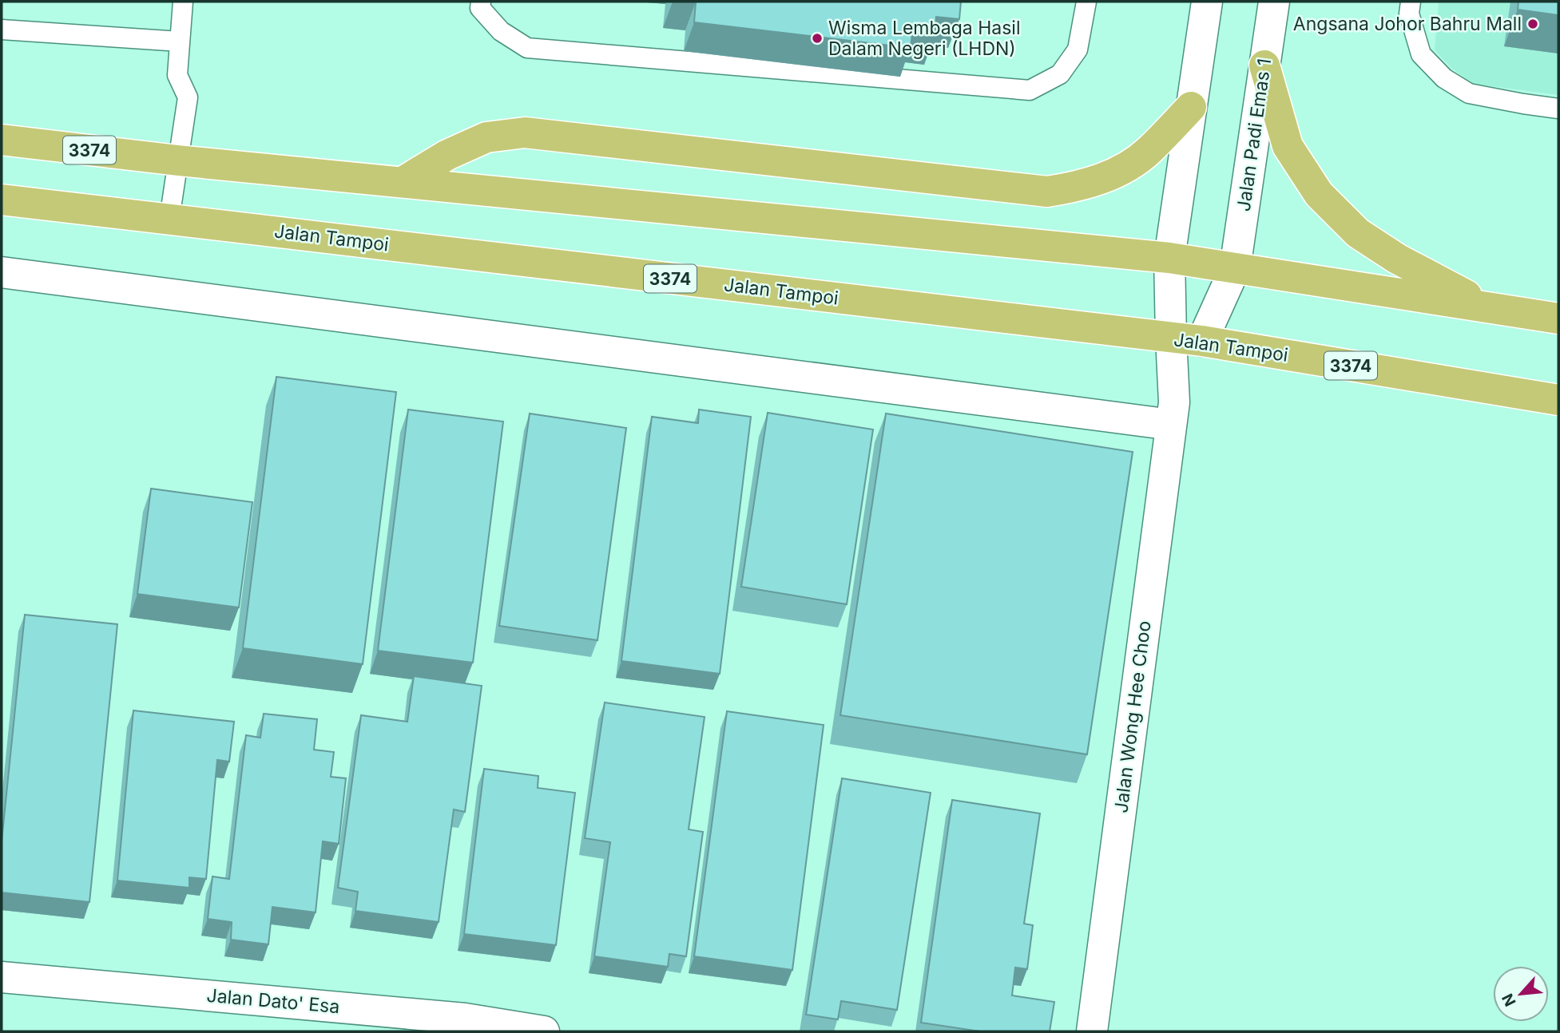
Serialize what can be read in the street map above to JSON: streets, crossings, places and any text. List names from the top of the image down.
{
  "streets": {
    "main road": ["3374", "Jalan Tampoi"],
    "street": ["Jalan Padi Emas 1", "Jalan Wong Hee Choo", "Jalan Dato' Esa"]
  },
  "crossings": [
    ["Jalan Padi Emas 1", "3374"],
    ["Jalan Padi Emas 1", "Jalan Tampoi"],
    ["Jalan Padi Emas 1", "Jalan Wong Hee Choo"],
    ["3374", "Jalan Wong Hee Choo"],
    ["Jalan Tampoi", "Jalan Wong Hee Choo"]
  ],
  "places": ["Angsana Johor Bahru Mall", "Wisma Lembaga Hasil Dalam Negeri (LHDN)"],
  "north": "bottom left"
}
